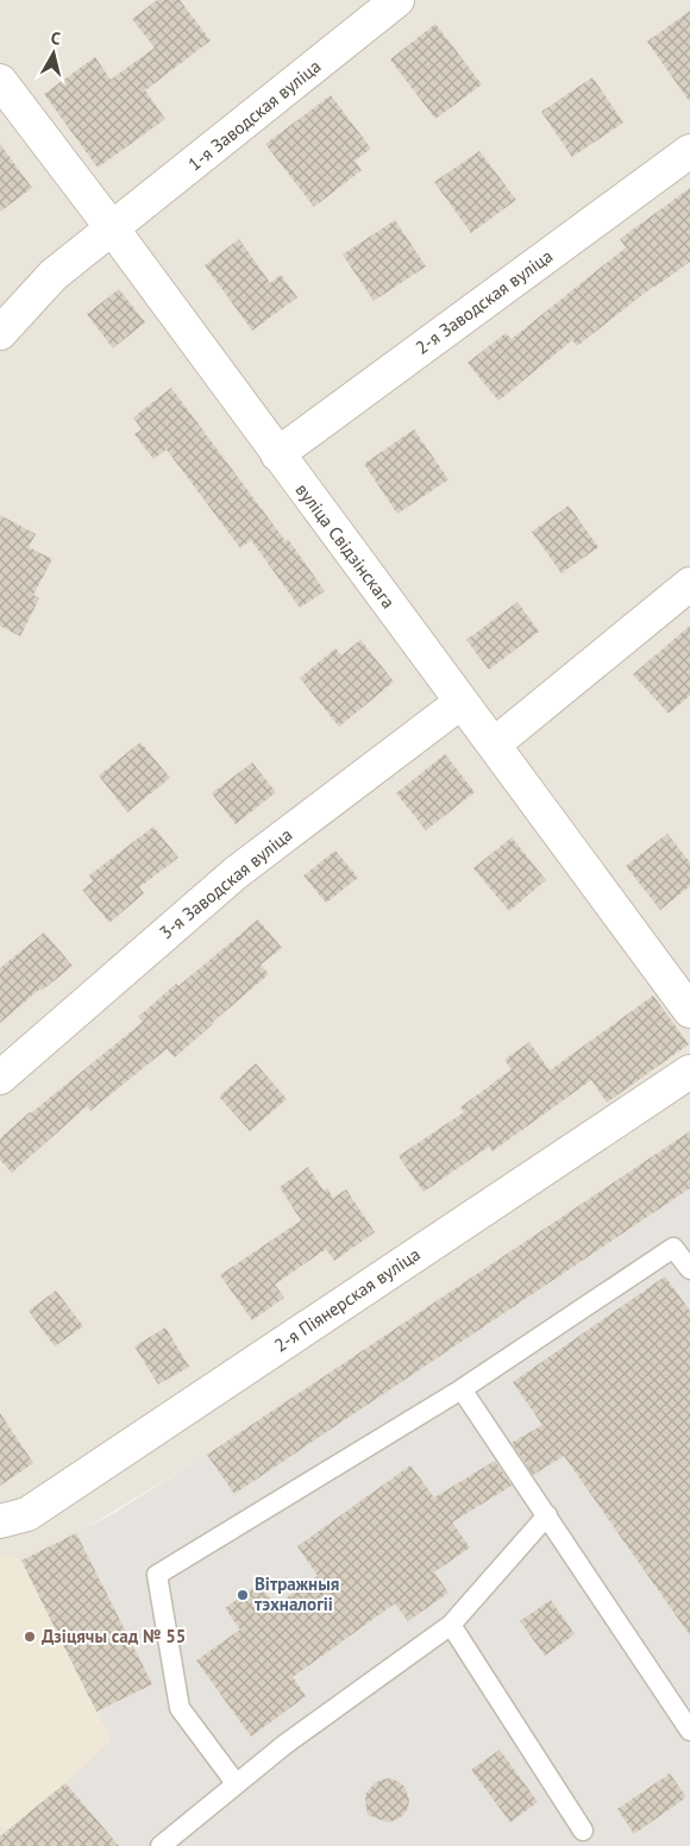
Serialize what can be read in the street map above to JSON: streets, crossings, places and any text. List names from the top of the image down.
{
  "streets": {
    "street": [
      "1-я Заводская вуліца",
      "2-я Заводская вуліца",
      "вуліца Свідзінскага",
      "3-я Заводская вуліца",
      "2-я Піянерская вуліца"
    ]
  },
  "crossings": [
    ["1-я Заводская вуліца", "вуліца Свідзінскага"],
    ["2-я Заводская вуліца", "вуліца Свідзінскага"],
    ["вуліца Свідзінскага", "3-я Заводская вуліца"]
  ],
  "places": ["Вітражныя тэхналогіі", "Дзіцячы сад № 55"],
  "north": "top"
}
